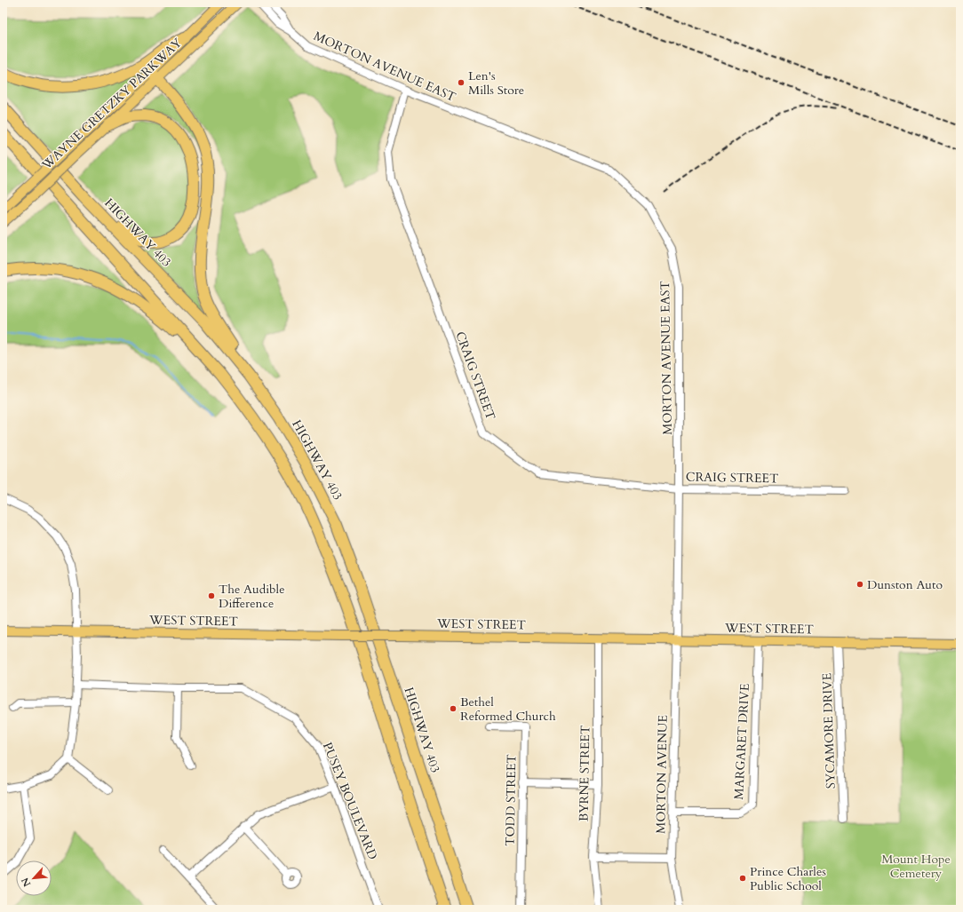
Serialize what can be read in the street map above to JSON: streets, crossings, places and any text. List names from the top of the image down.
{
  "streets": {
    "highway": ["HIGHWAY 403"],
    "main road": ["WAYNE GRETZKY PARKWAY", "WEST STREET"],
    "street": [
      "MORTON AVENUE EAST",
      "CRAIG STREET",
      "SYCAMORE DRIVE",
      "MARGARET DRIVE",
      "BYRNE STREET",
      "MORTON AVENUE",
      "TODD STREET",
      "PUSEY BOULEVARD"
    ]
  },
  "crossings": [
    ["MORTON AVENUE EAST", "CRAIG STREET"],
    ["MORTON AVENUE EAST", "WEST STREET"],
    ["MORTON AVENUE EAST", "MORTON AVENUE"],
    ["WEST STREET", "SYCAMORE DRIVE"],
    ["WEST STREET", "MARGARET DRIVE"],
    ["WEST STREET", "BYRNE STREET"],
    ["WEST STREET", "MORTON AVENUE"],
    ["MARGARET DRIVE", "MORTON AVENUE"]
  ],
  "parks": ["Mount Hope Cemetery"],
  "places": [
    "Len's Mills Store",
    "Dunston Auto",
    "The Audible Difference",
    "Bethel Reformed Church",
    "Prince Charles Public School"
  ],
  "north": "bottom left"
}
